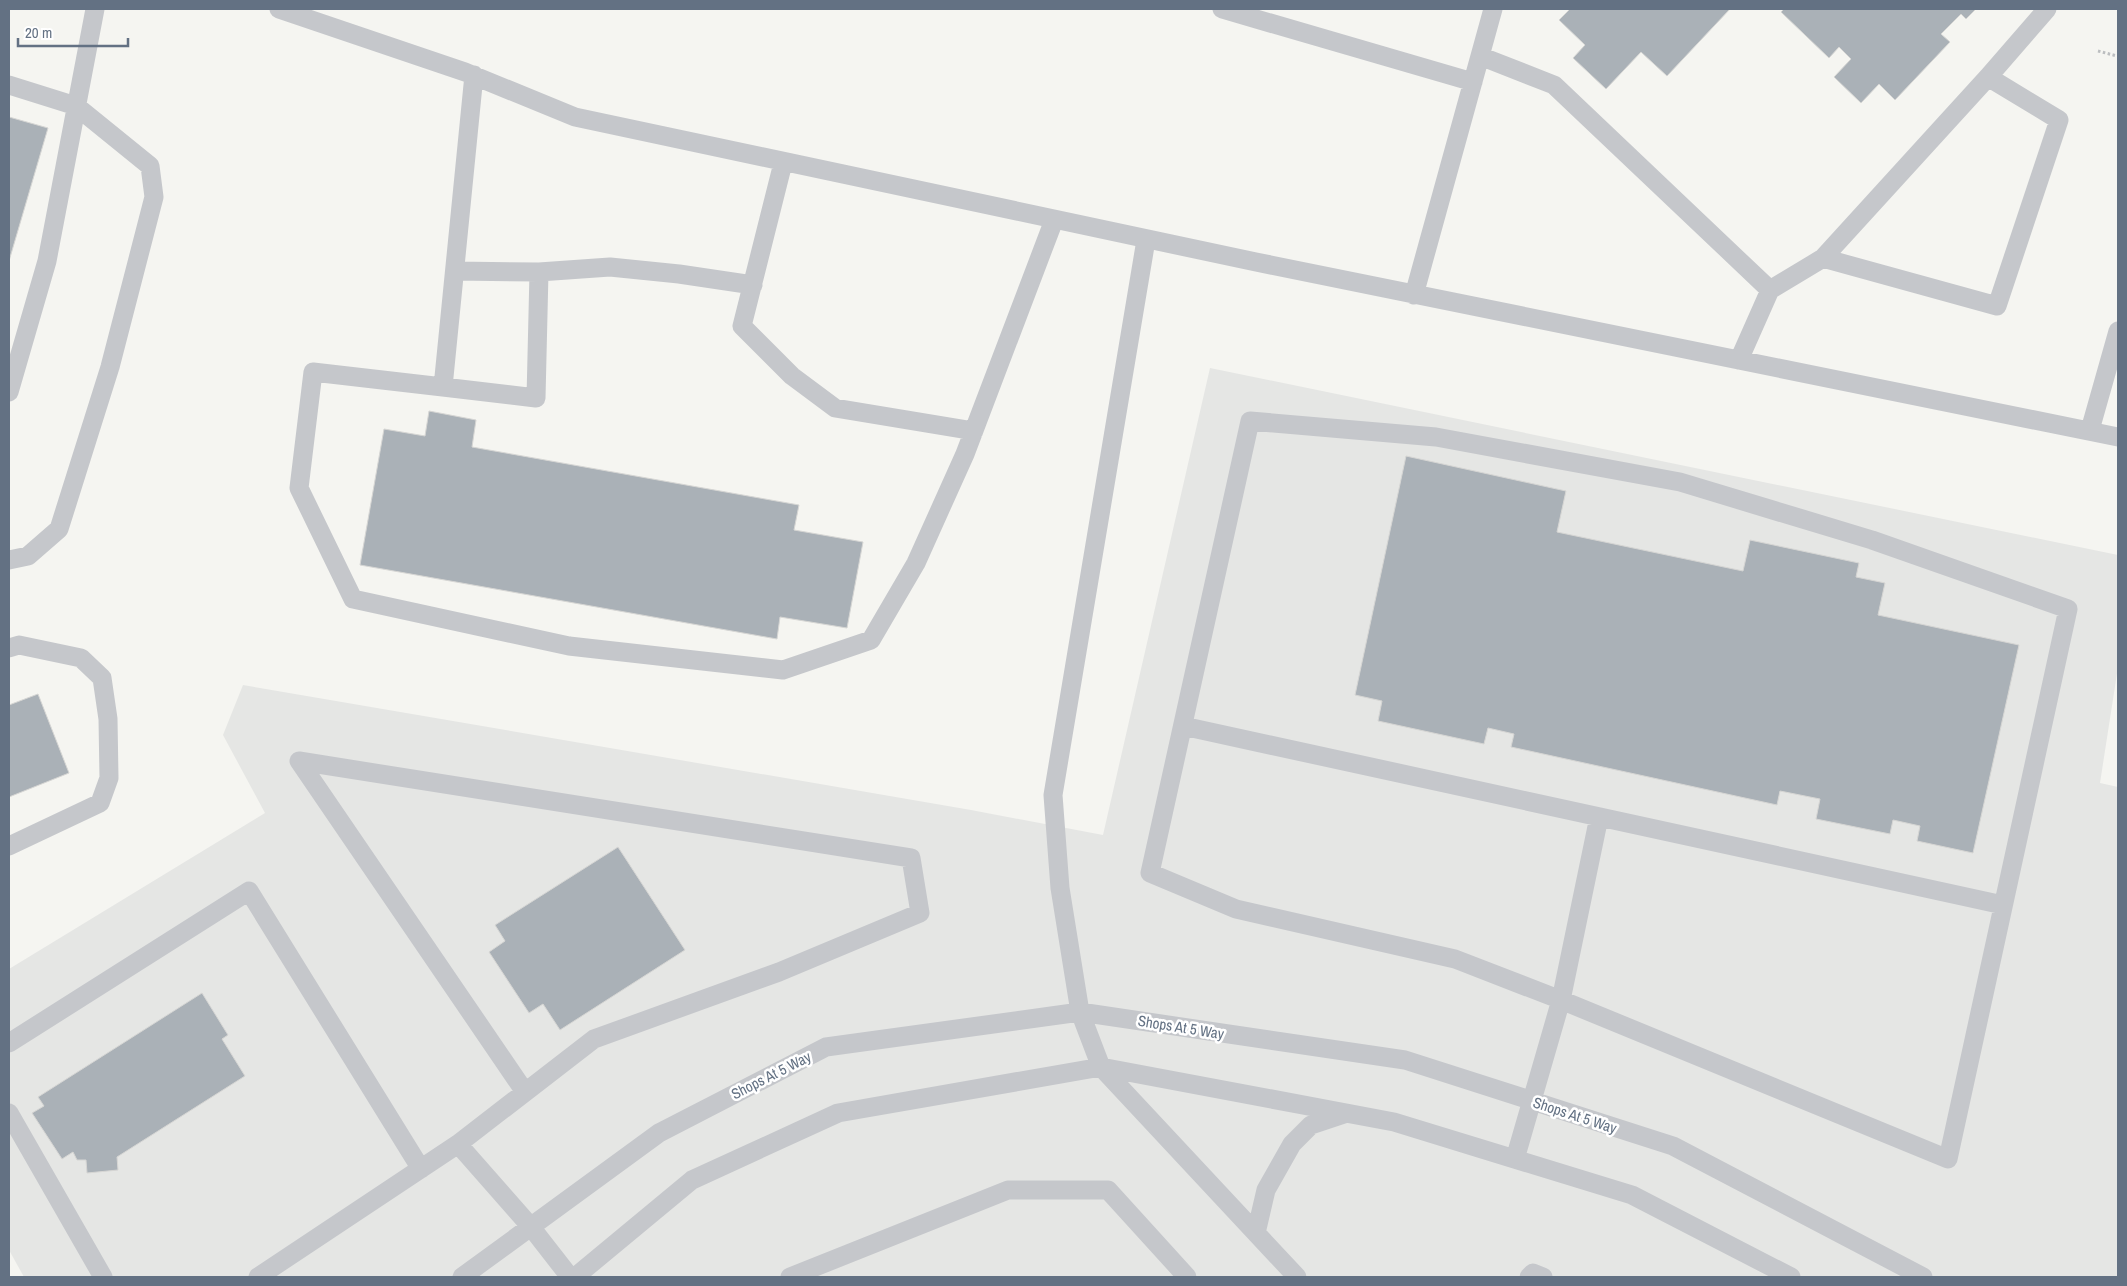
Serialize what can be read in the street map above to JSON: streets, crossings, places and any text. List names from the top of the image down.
{
  "streets": {
    "lane": ["Shops At 5 Way"]
  },
  "scale_bar": "20 m"
}
